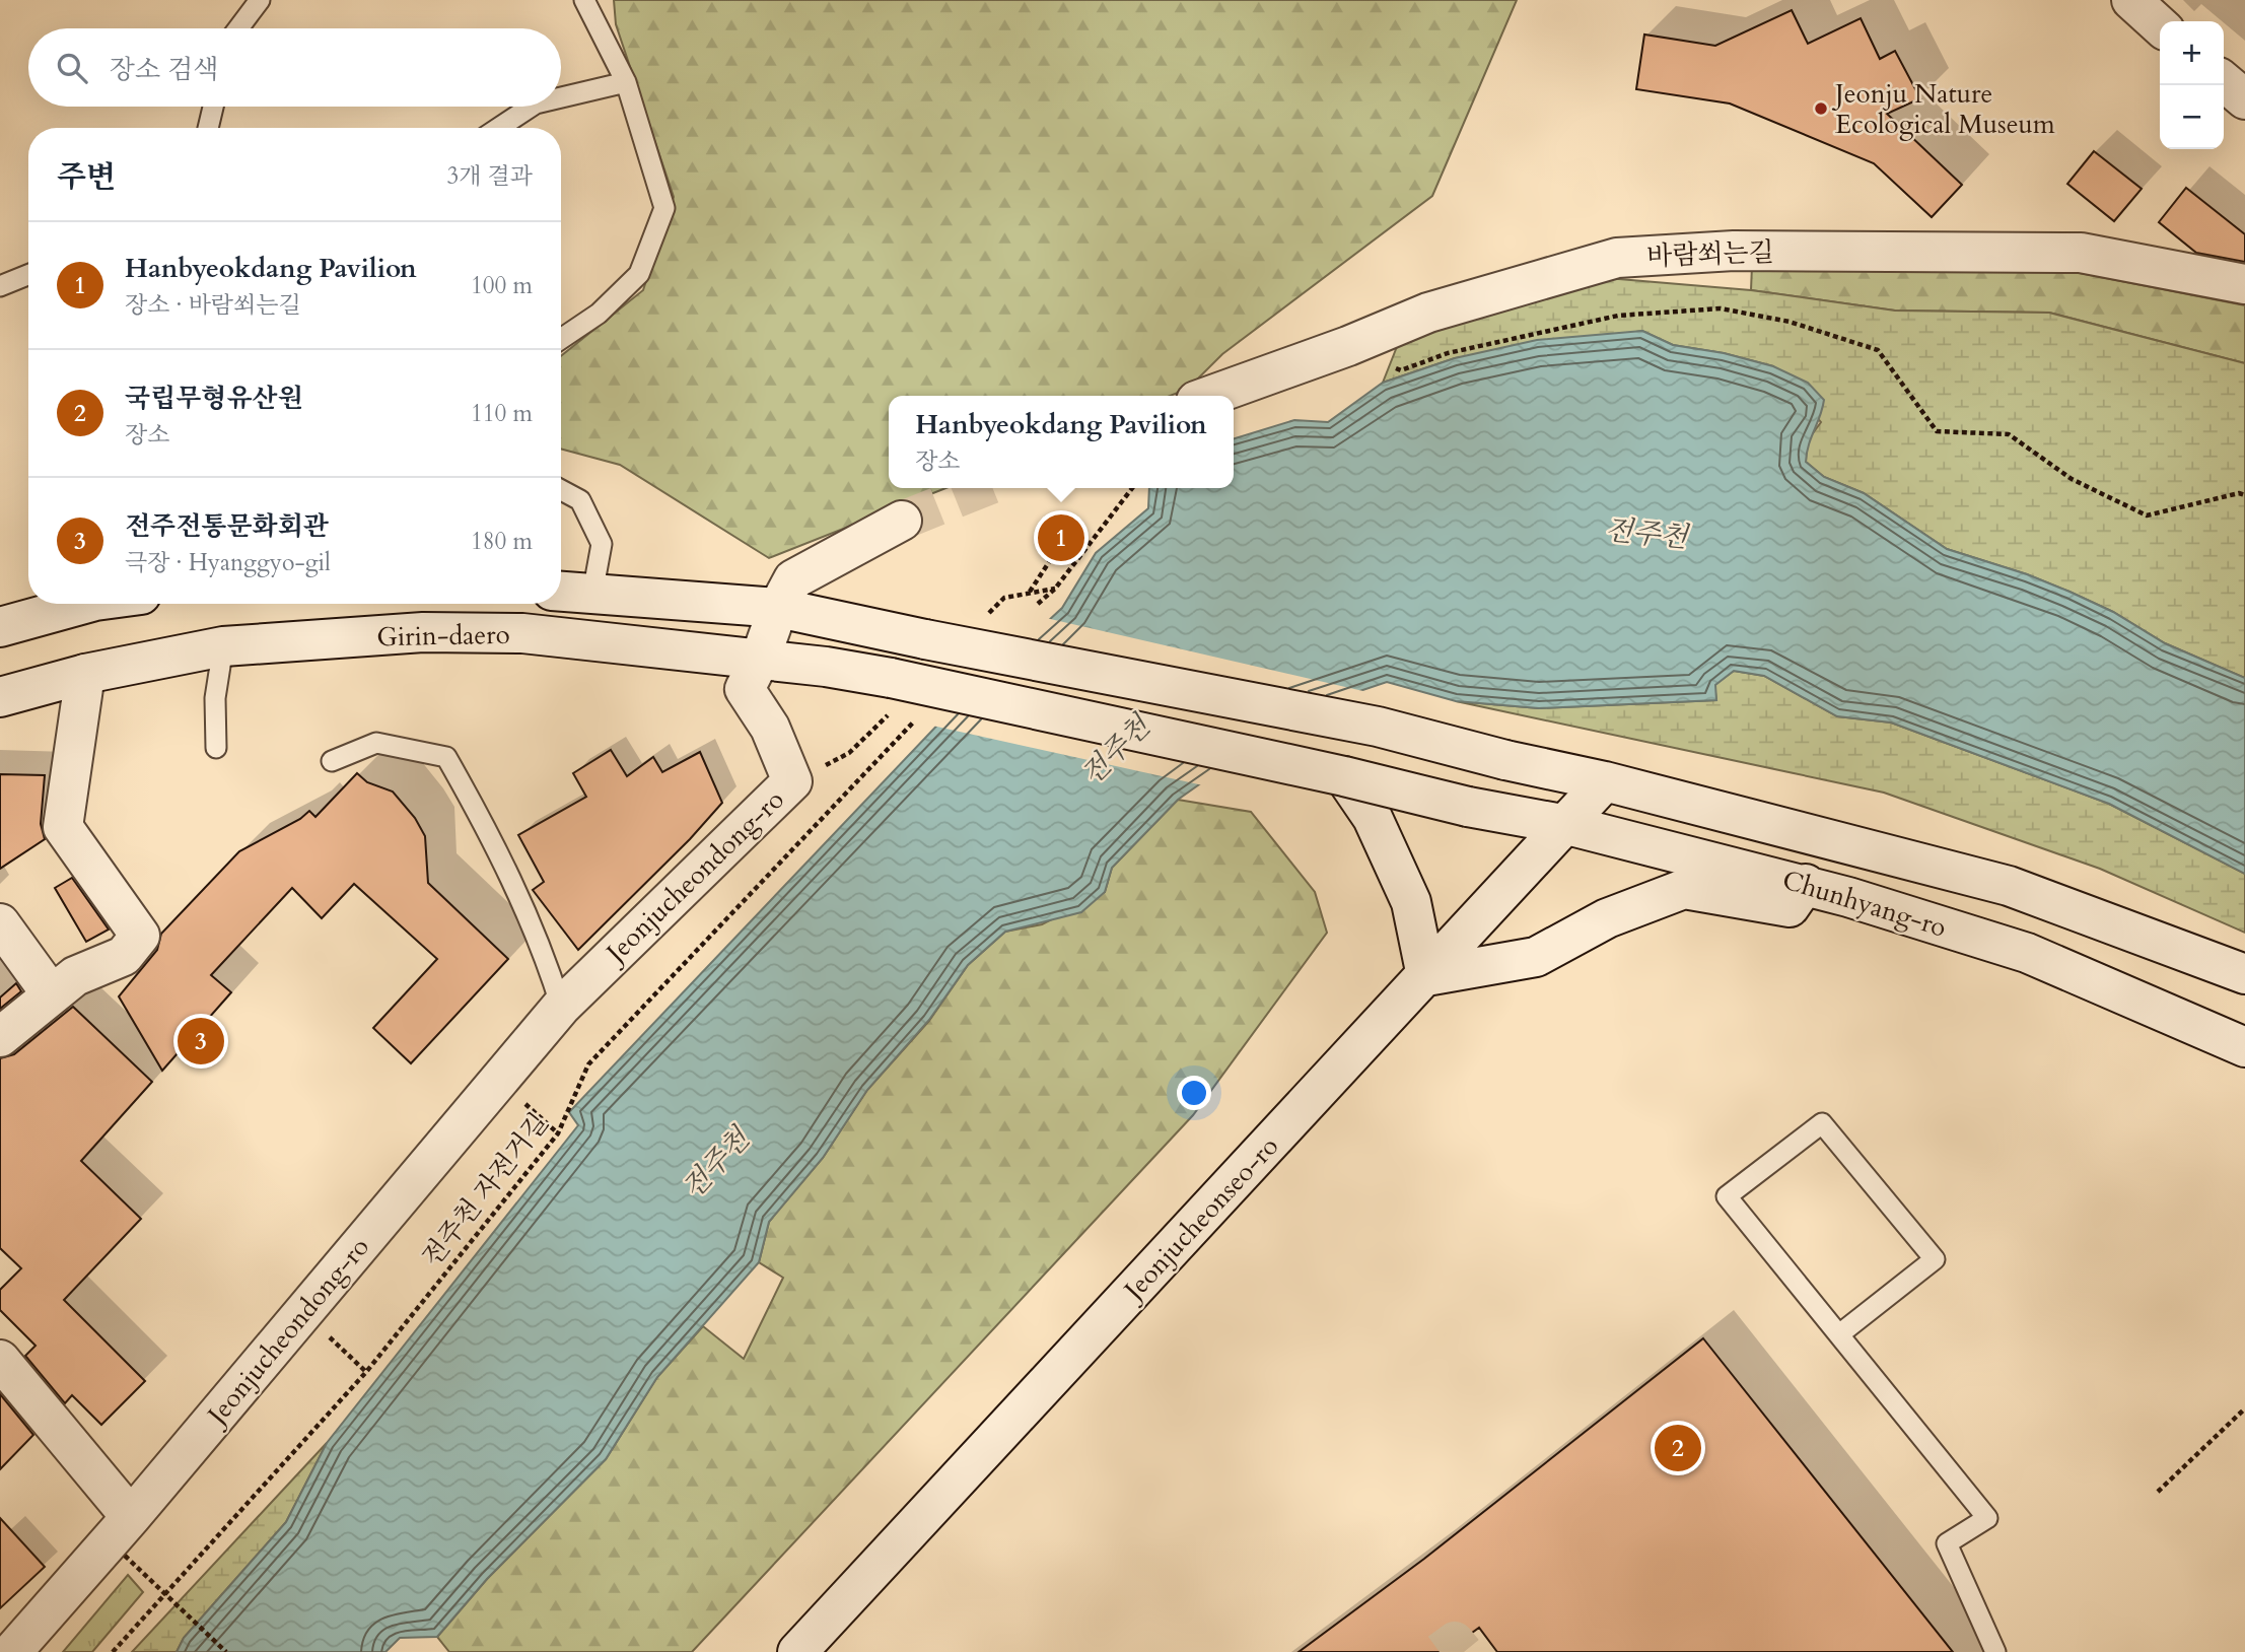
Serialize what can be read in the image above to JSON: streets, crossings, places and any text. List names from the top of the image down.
{
  "streets": {
    "street": [
      "바람쐬는길",
      "Girin-daero",
      "Jeonjucheondong-ro",
      "Chunhyang-ro",
      "Jeonjucheonseo-ro"
    ],
    "path": ["전주천 자전거길"]
  },
  "crossings": [
    ["Girin-daero", "Jeonjucheondong-ro"],
    ["Girin-daero", "Chunhyang-ro"],
    ["Chunhyang-ro", "Jeonjucheonseo-ro"]
  ],
  "water": ["전주천"],
  "places": ["Jeonju Nature Ecological Museum"],
  "page": {
    "map_buttons": ["+", "−"],
    "search": "장소 검색",
    "heading": ["주변", "3개 결과"],
    "list": [
      {
        "mark": "1",
        "name": "Hanbyeokdang Pavilion",
        "note": "장소 · 바람쐬는길",
        "value": "100 m"
      },
      {
        "mark": "2",
        "name": "국립무형유산원",
        "note": "장소",
        "value": "110 m"
      },
      {
        "mark": "3",
        "name": "전주전통문화회관",
        "note": "극장 · Hyanggyo-gil",
        "value": "180 m"
      }
    ],
    "popup": ["Hanbyeokdang Pavilion", "장소"],
    "pins": ["1", "3", "2"]
  }
}
